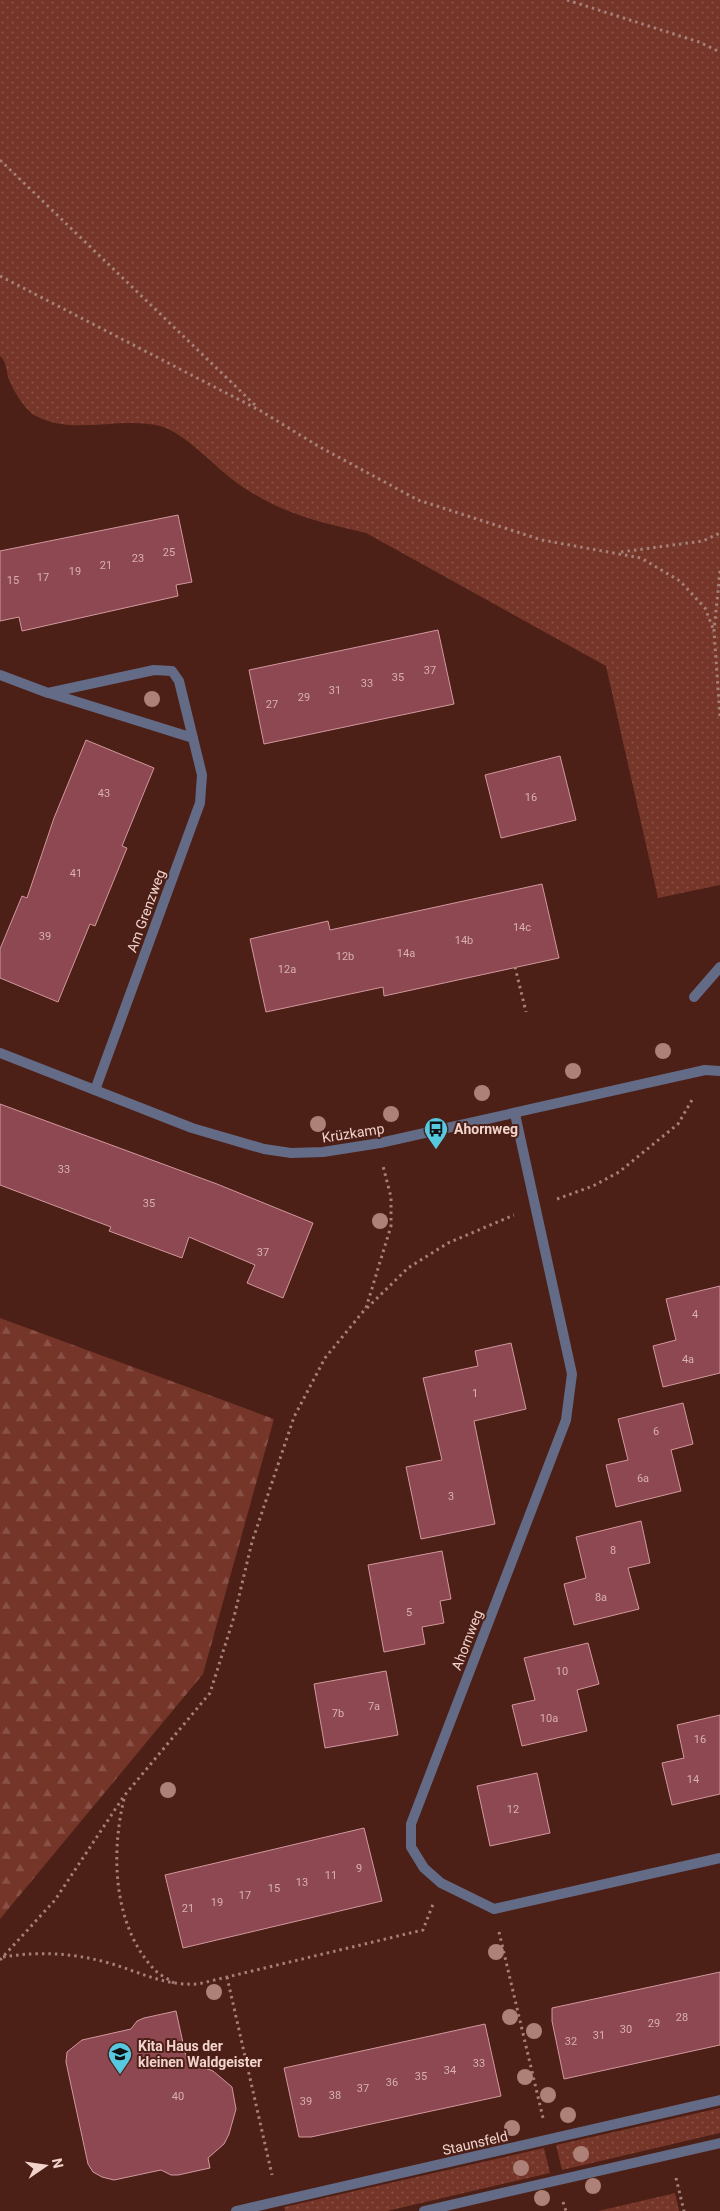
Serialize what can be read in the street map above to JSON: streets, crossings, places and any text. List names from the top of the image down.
{
  "streets": {
    "street": [
      "Am Grenzweg",
      "Krüzkamp",
      "Ahornweg",
      "Staunsfeld"
    ]
  },
  "crossings": [
    ["Am Grenzweg", "Krüzkamp"],
    ["Krüzkamp", "Ahornweg"]
  ],
  "places": {
    "bus stop": ["Ahornweg"],
    "school or university": ["Kita Haus der kleinen Waldgeister"]
  },
  "house_numbers": [
    "25",
    "23",
    "21",
    "19",
    "17",
    "15",
    "37",
    "35",
    "33",
    "31",
    "29",
    "27",
    "43",
    "16",
    "41",
    "14c",
    "39",
    "14b",
    "14a",
    "12b",
    "12a",
    "33",
    "35",
    "37",
    "4",
    "4a",
    "1",
    "6",
    "6a",
    "3",
    "8",
    "8a",
    "5",
    "10",
    "7a",
    "7b",
    "10a",
    "16",
    "14",
    "12",
    "9",
    "11",
    "13",
    "15",
    "17",
    "19",
    "21",
    "28",
    "29",
    "30",
    "31",
    "32",
    "33",
    "34",
    "35",
    "36",
    "37",
    "38",
    "40",
    "39"
  ],
  "north": "right"
}
